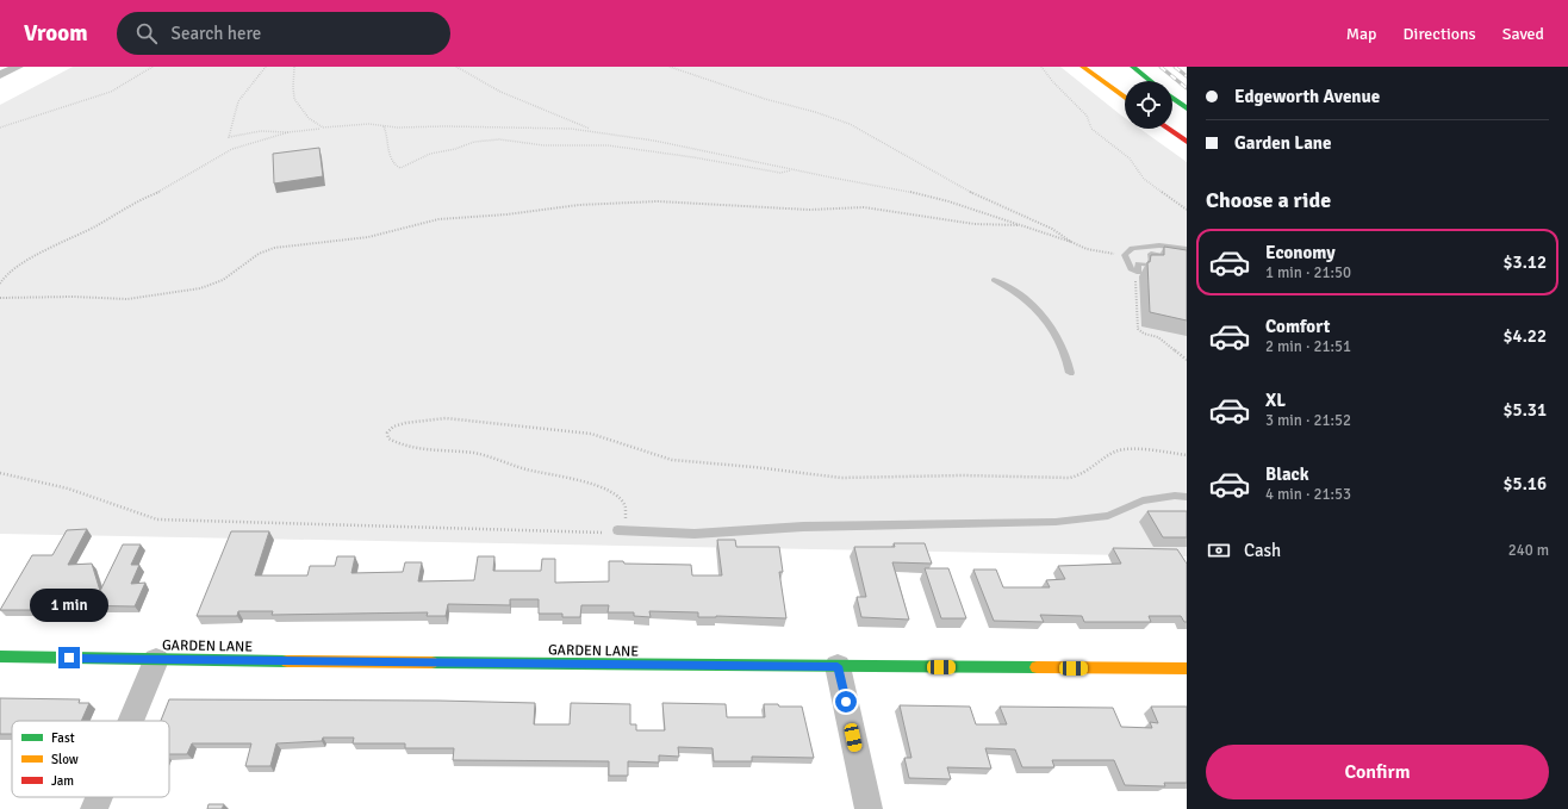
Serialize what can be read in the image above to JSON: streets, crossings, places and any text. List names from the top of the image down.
{
  "streets": {
    "main road": ["GARDEN LANE"]
  },
  "legend": ["Fast", "Slow", "Jam"],
  "page": {
    "header": "Vroom",
    "search": "Search here",
    "nav": ["Map", "Directions", "Saved"],
    "banner": ["Edgeworth Avenue", "Garden Lane"],
    "heading": "Choose a ride",
    "list": [
      {
        "name": "Economy",
        "note": "1 min · 21:50",
        "value": "$3.12"
      },
      {
        "name": "Comfort",
        "note": "2 min · 21:51",
        "value": "$4.22"
      },
      {
        "name": "XL",
        "note": "3 min · 21:52",
        "value": "$5.31"
      },
      {
        "name": "Black",
        "note": "4 min · 21:53",
        "value": "$5.16"
      }
    ],
    "pay": ["Cash", "240 m"],
    "bubble": "1 min",
    "buttons": "Confirm"
  }
}
